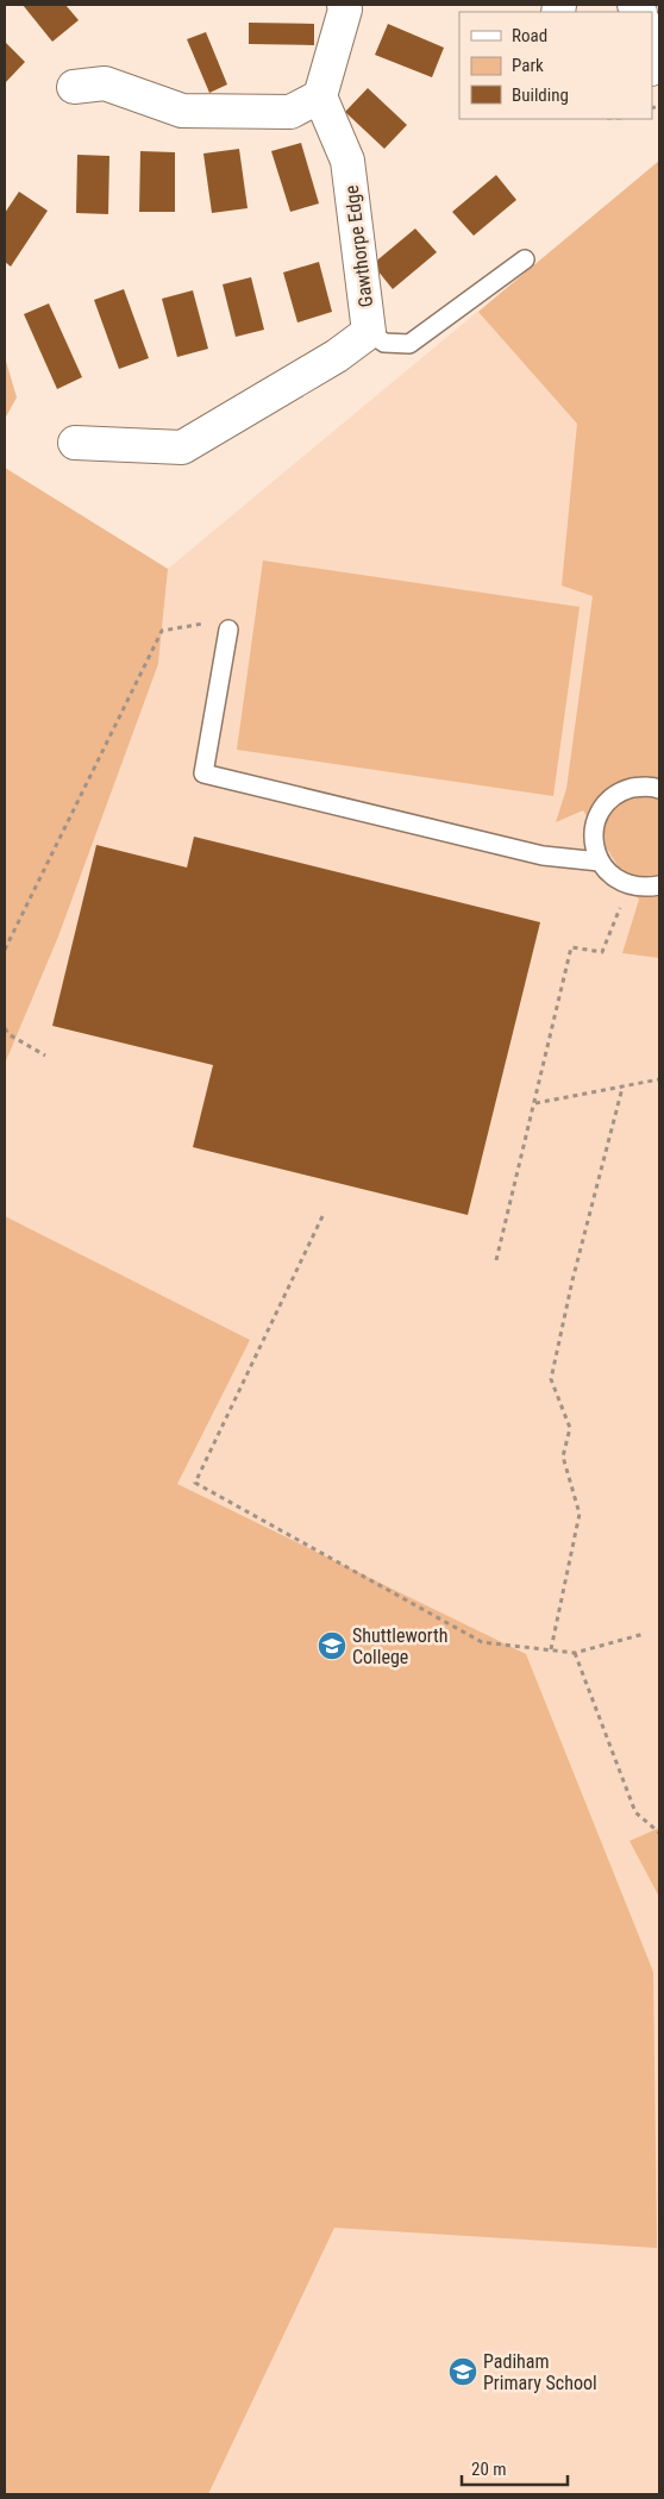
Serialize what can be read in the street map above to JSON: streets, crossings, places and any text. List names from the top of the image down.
{
  "streets": {
    "street": ["Gawthorpe Edge"]
  },
  "places": {
    "school or university": ["Shuttleworth College", "Padiham Primary School"]
  },
  "legend": ["Road", "Park", "Building"],
  "scale_bar": "20 m"
}
